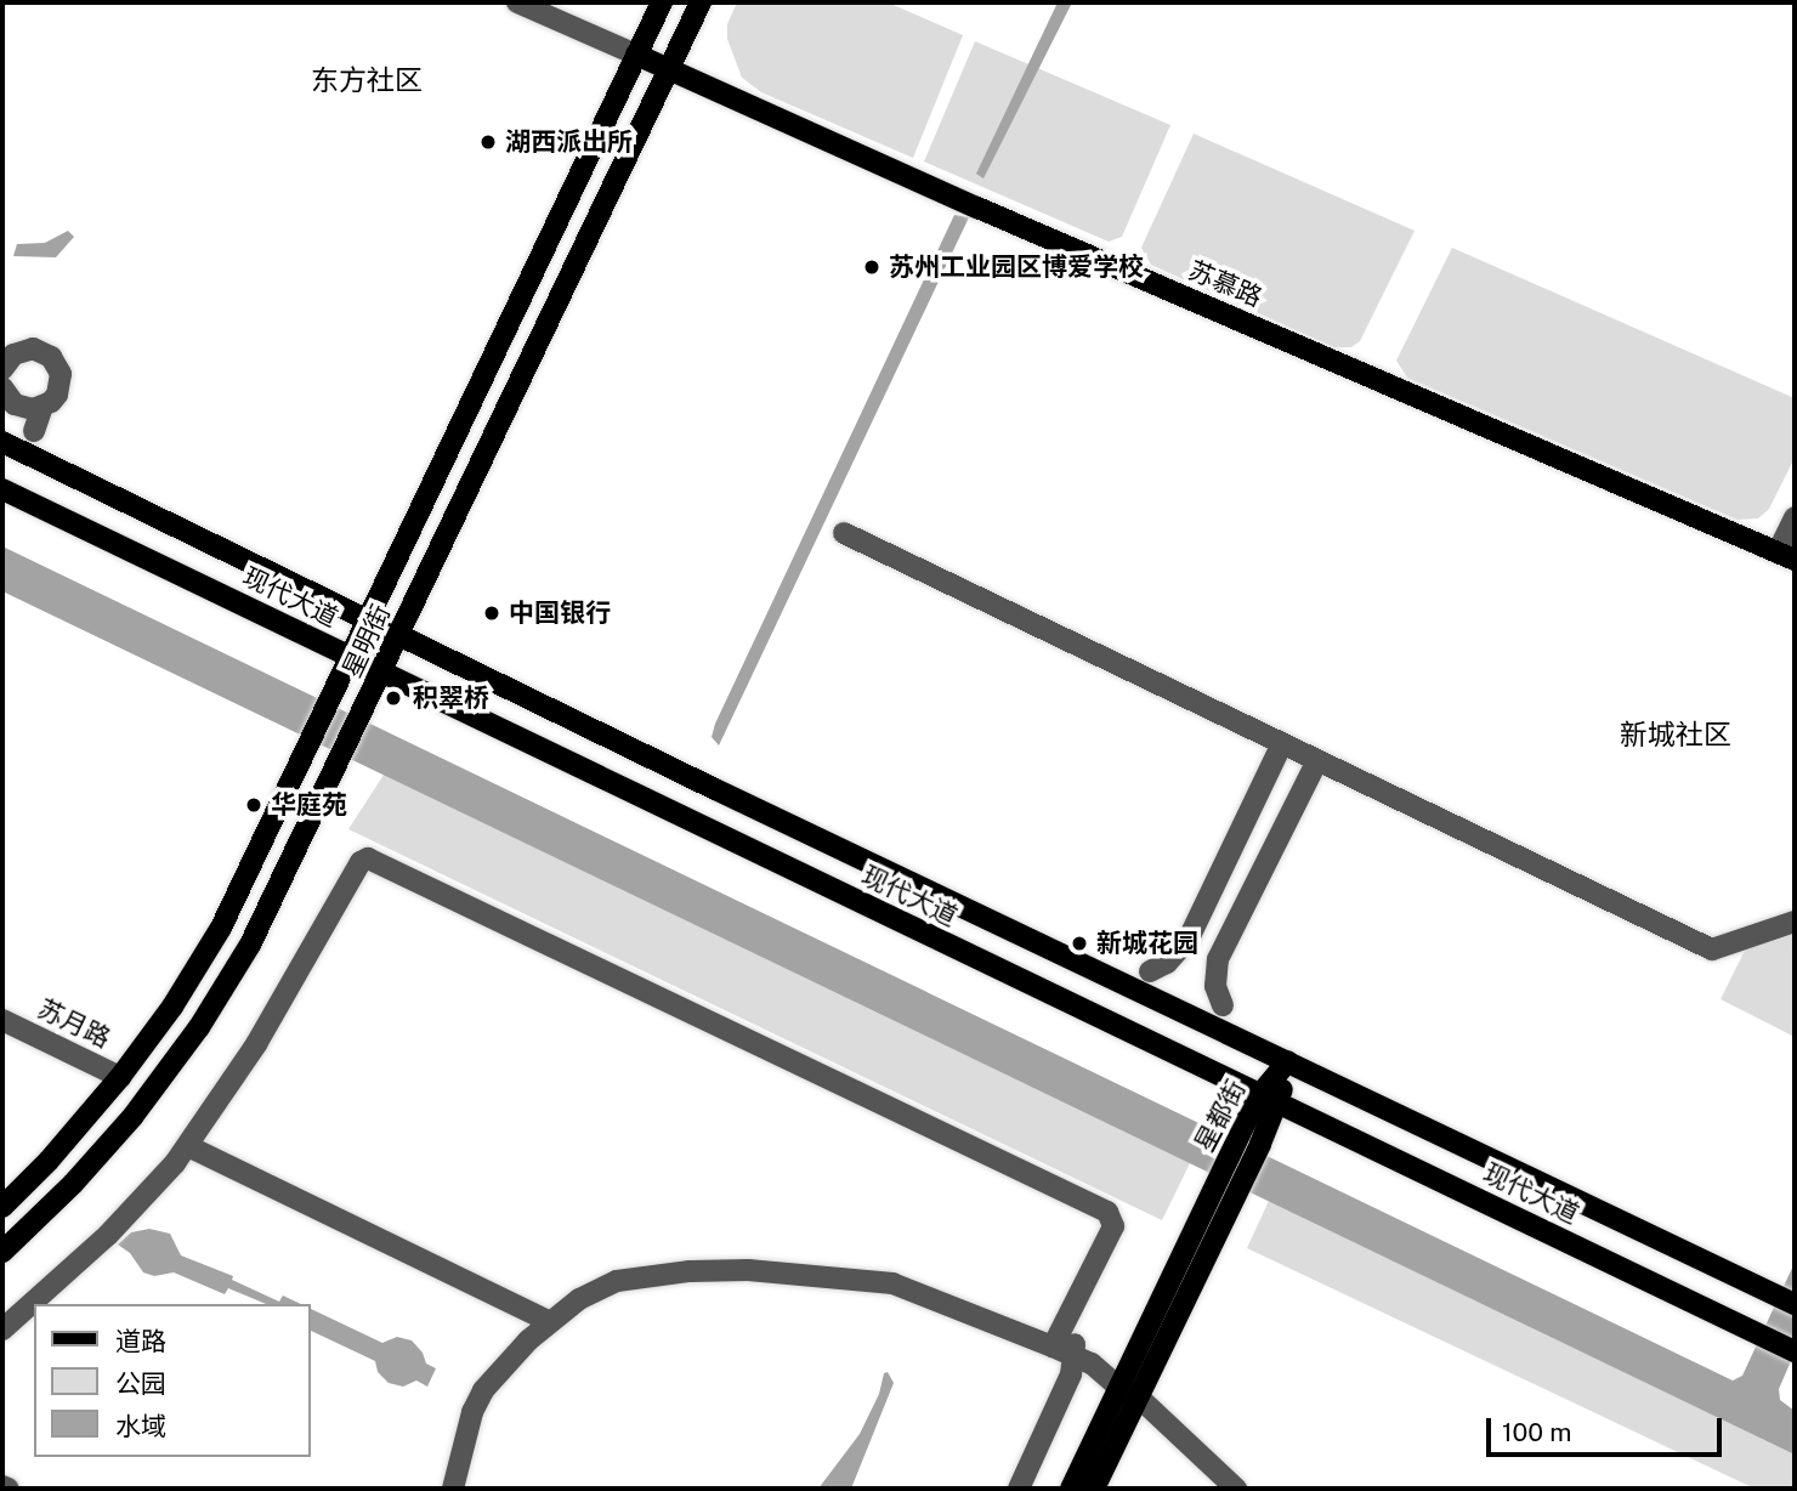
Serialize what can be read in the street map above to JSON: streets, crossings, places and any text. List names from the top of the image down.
{
  "streets": {
    "main road": [
      "苏慕路",
      "现代大道",
      "星明街",
      "星都街"
    ],
    "street": ["苏月路"]
  },
  "crossings": [
    ["苏慕路", "星明街"],
    ["现代大道", "星明街"],
    ["现代大道", "星都街"],
    ["星明街", "苏月路"]
  ],
  "districts": ["东方社区", "新城社区"],
  "places": [
    "湖西派出所",
    "苏州工业园区博爱学校",
    "中国银行",
    "积翠桥",
    "华庭苑",
    "新城花园"
  ],
  "legend": ["道路", "公园", "水域"],
  "scale_bar": "100 m"
}
